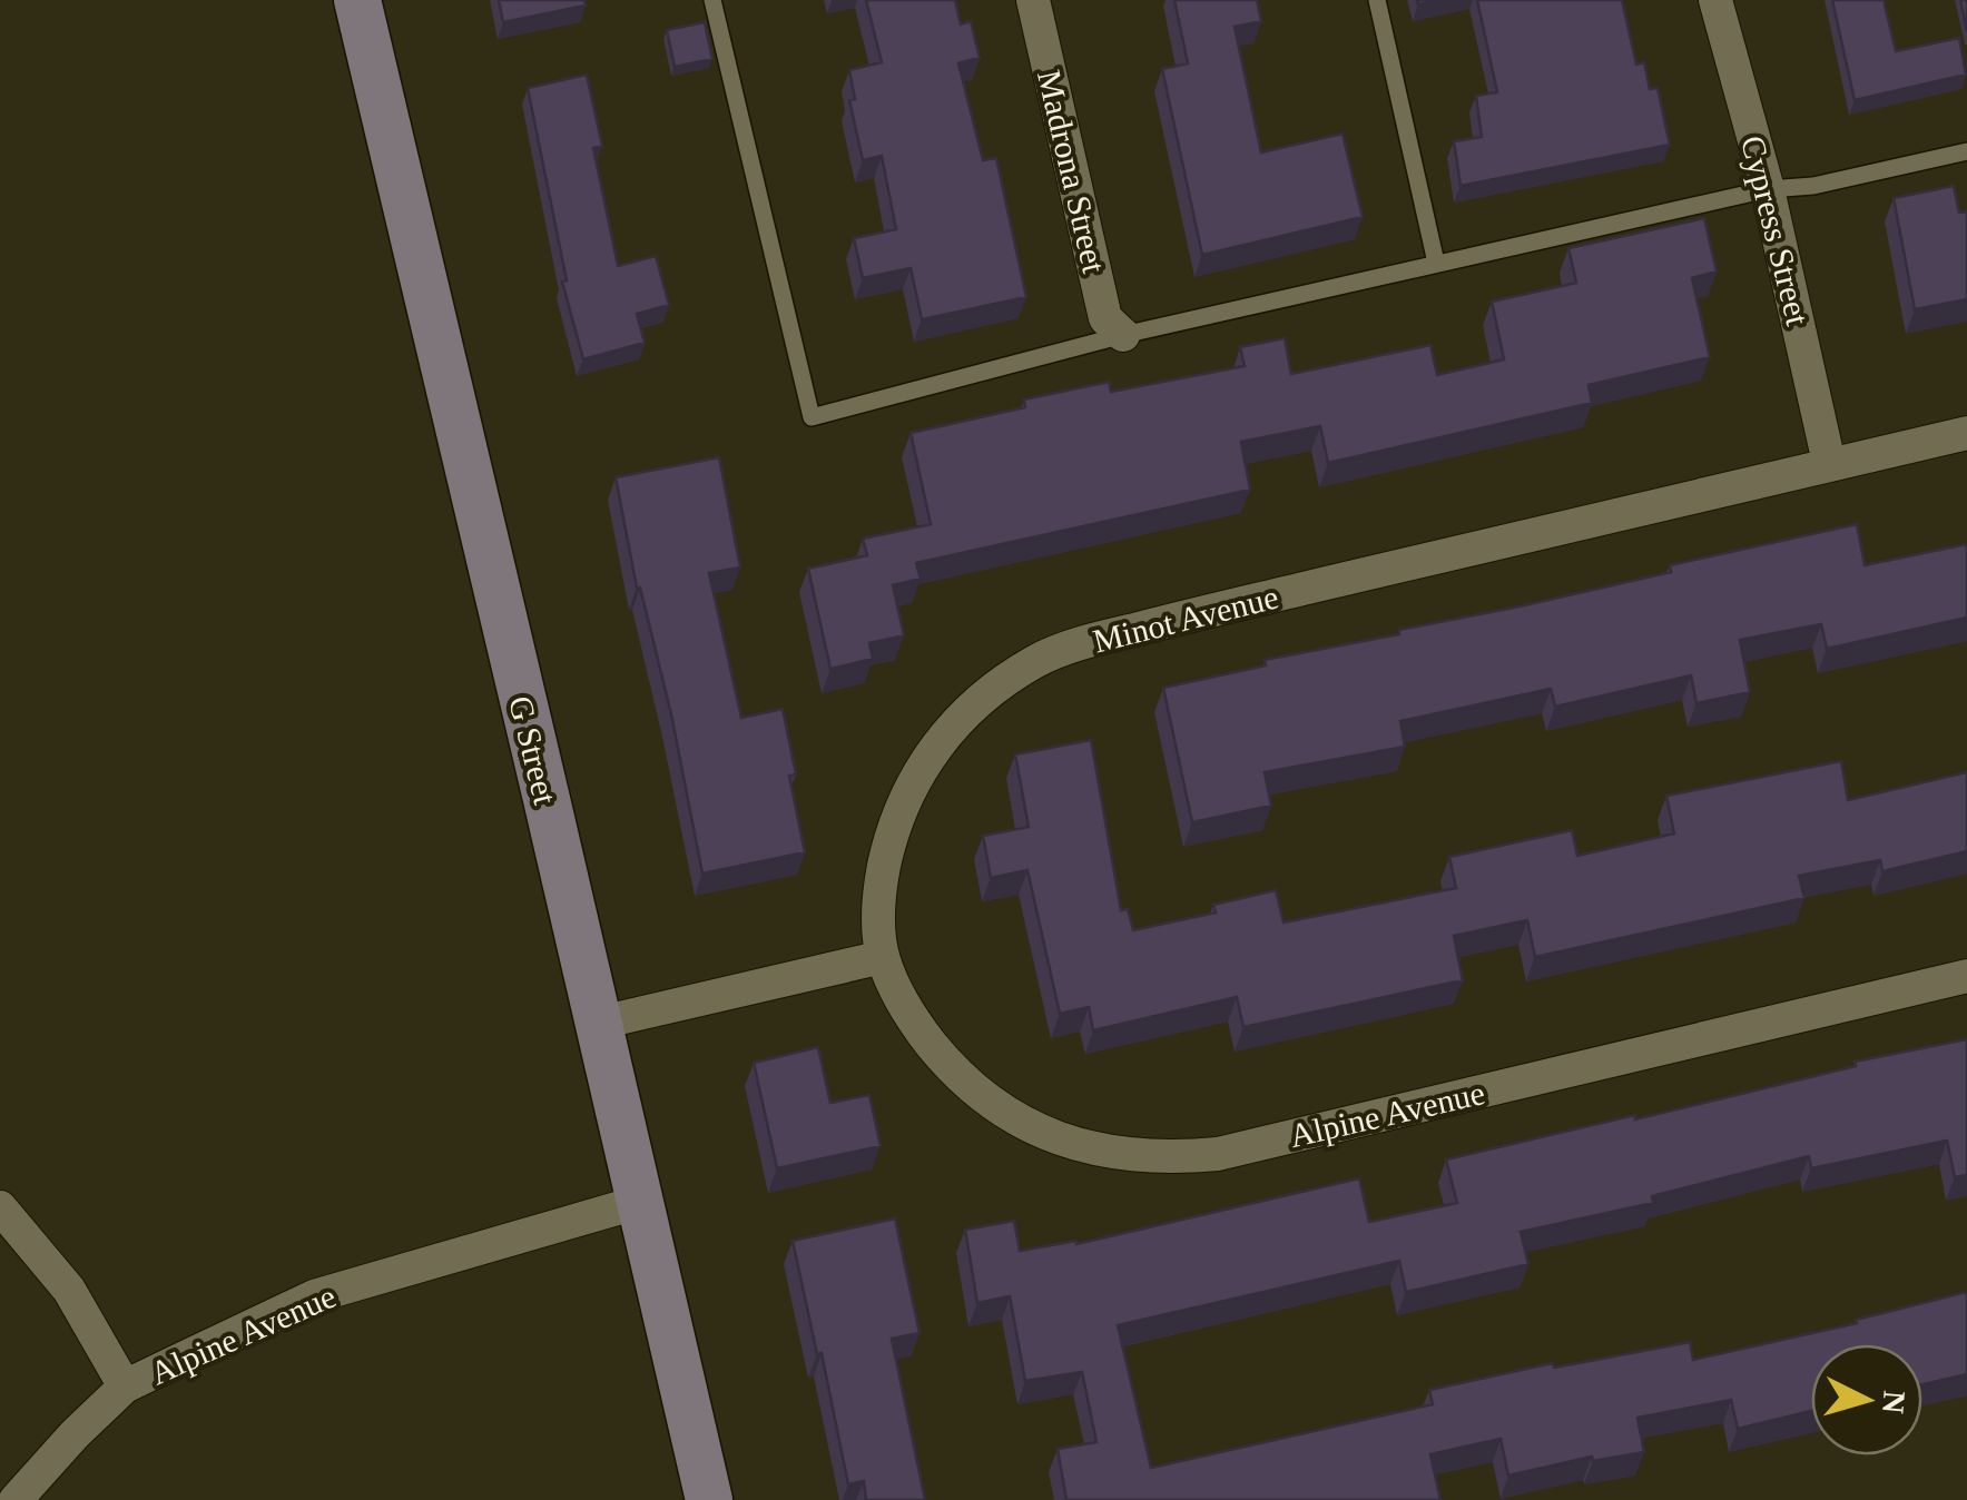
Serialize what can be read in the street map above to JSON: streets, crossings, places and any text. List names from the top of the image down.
{
  "streets": {
    "street": [
      "Madrona Street",
      "Cypress Street",
      "Minot Avenue",
      "G Street",
      "Alpine Avenue"
    ]
  },
  "crossings": [
    ["Cypress Street", "Minot Avenue"],
    ["Minot Avenue", "Alpine Avenue"],
    ["G Street", "Alpine Avenue"]
  ],
  "north": "right"
}
